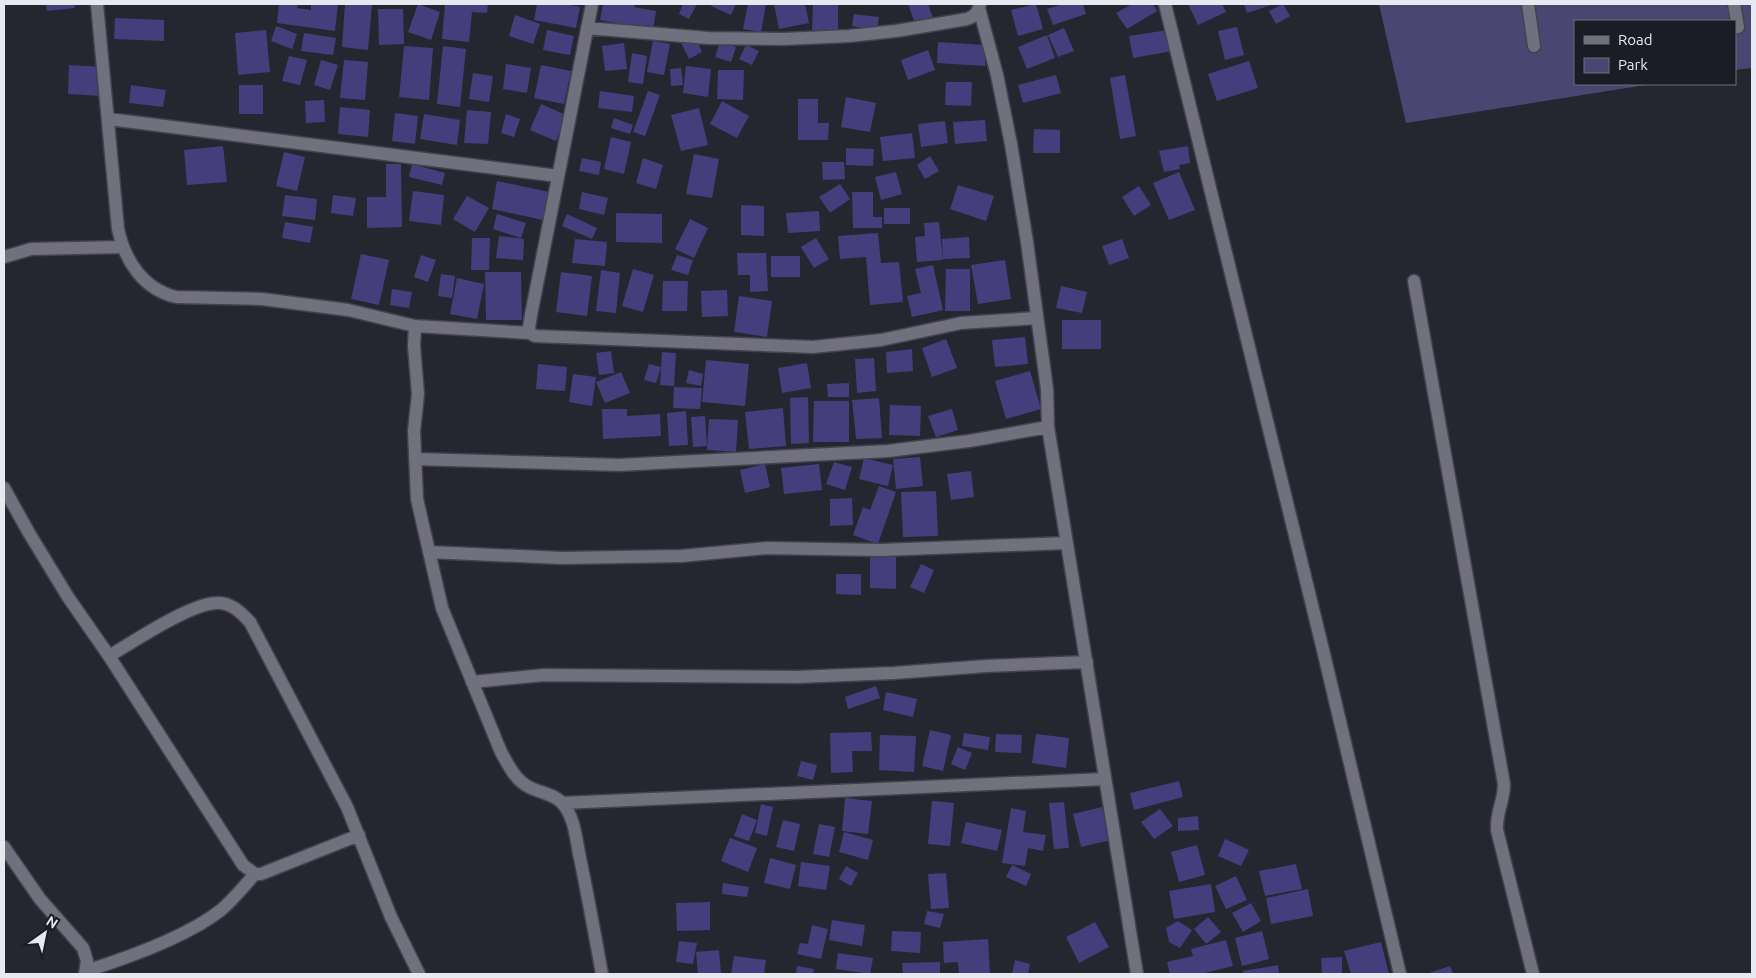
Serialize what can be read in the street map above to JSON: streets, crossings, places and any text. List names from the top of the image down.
{
  "legend": ["Road", "Park"],
  "north": "top right"
}
